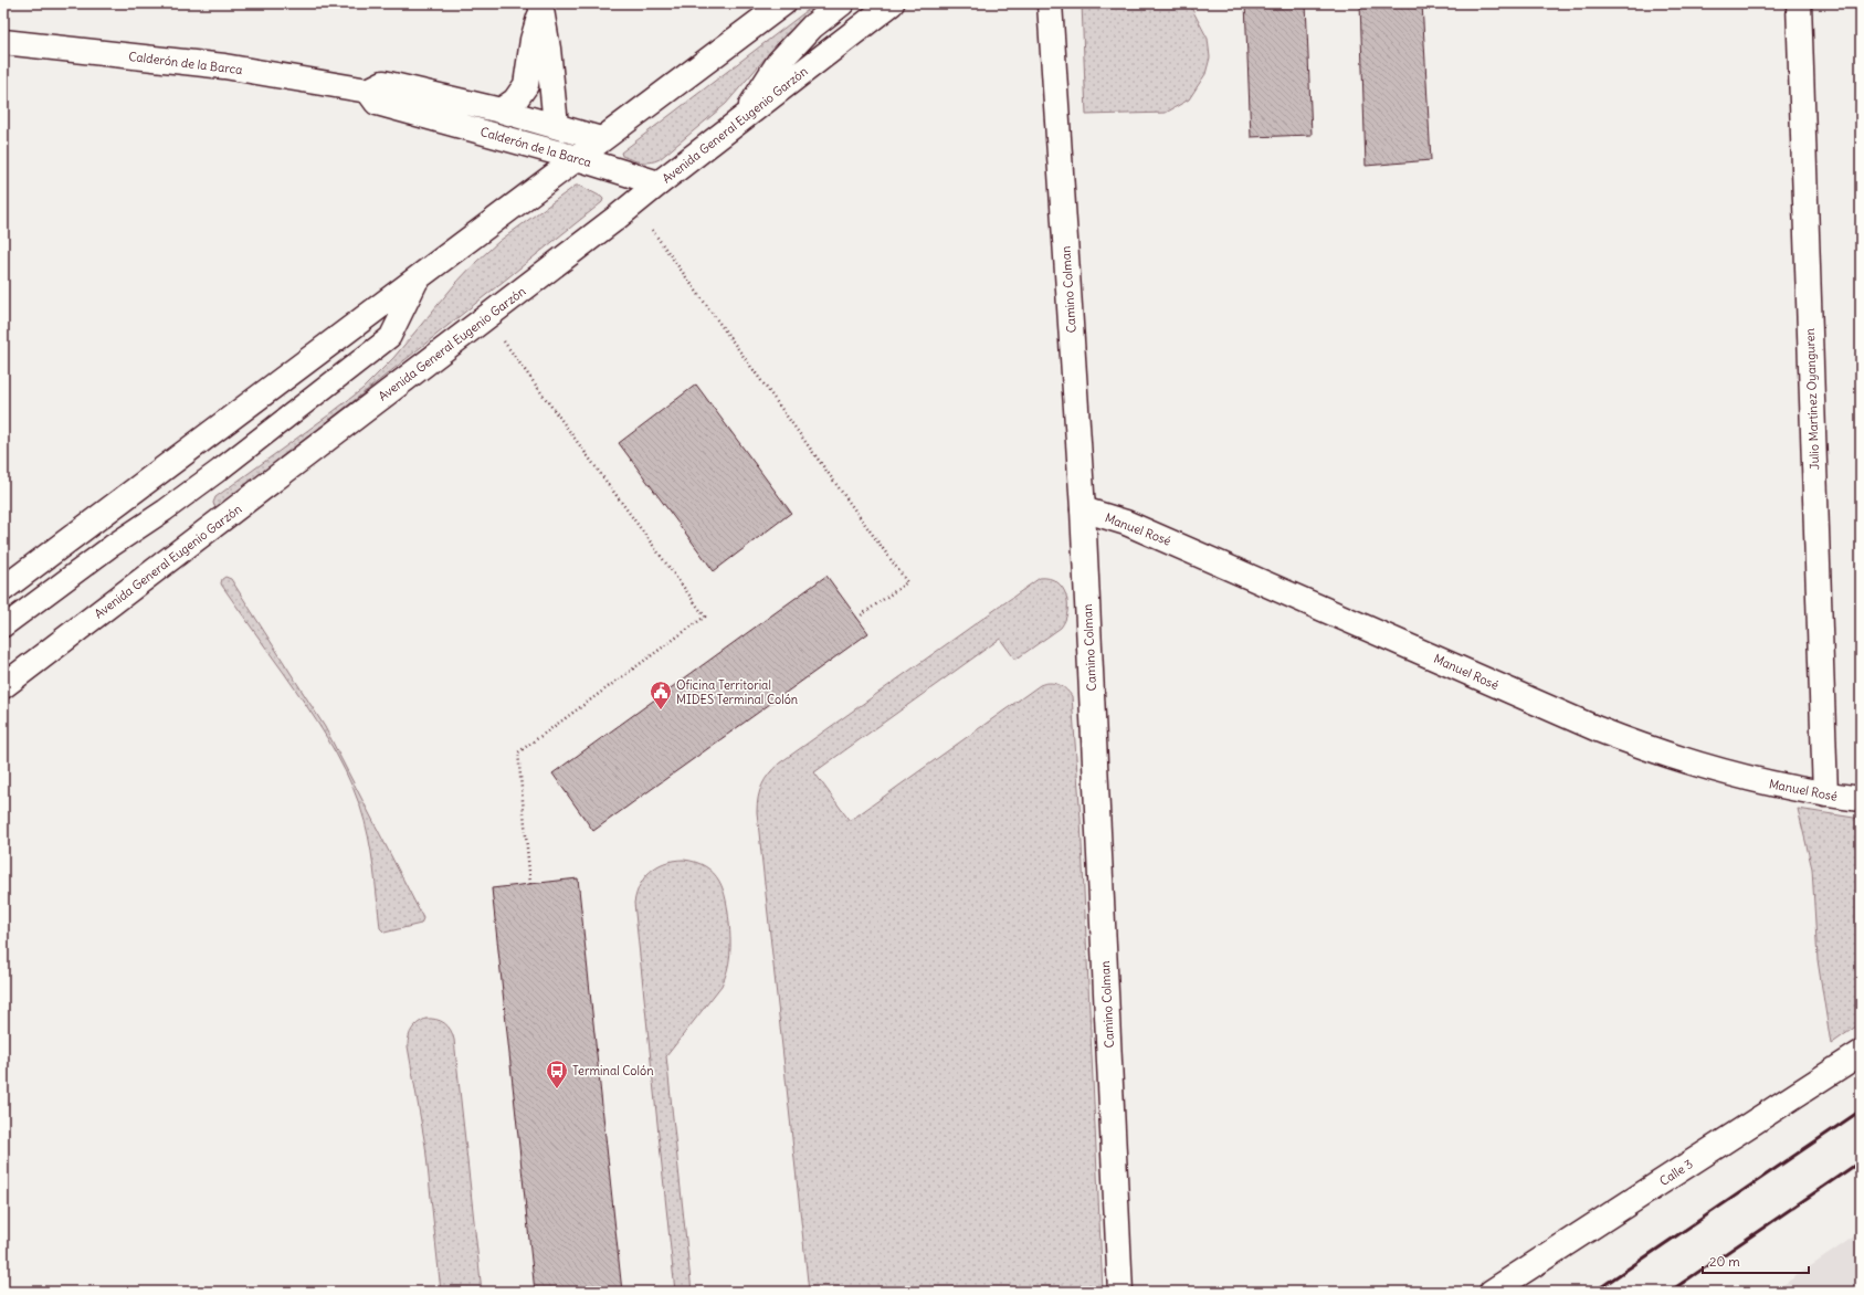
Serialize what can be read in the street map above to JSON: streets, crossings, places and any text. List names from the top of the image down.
{
  "streets": {
    "street": [
      "Calderón de la Barca",
      "Avenida General Eugenio Garzón",
      "Camino Colman",
      "Julio Martínez Oyanguren",
      "Manuel Rosé",
      "Calle 3"
    ]
  },
  "crossings": [
    ["Calderón de la Barca", "Avenida General Eugenio Garzón"],
    ["Camino Colman", "Manuel Rosé"],
    ["Julio Martínez Oyanguren", "Manuel Rosé"]
  ],
  "places": {
    "public building": ["Oficina Territorial MIDES Terminal Colón"],
    "bus stop": ["Terminal Colón"]
  },
  "scale_bar": "20 m"
}
